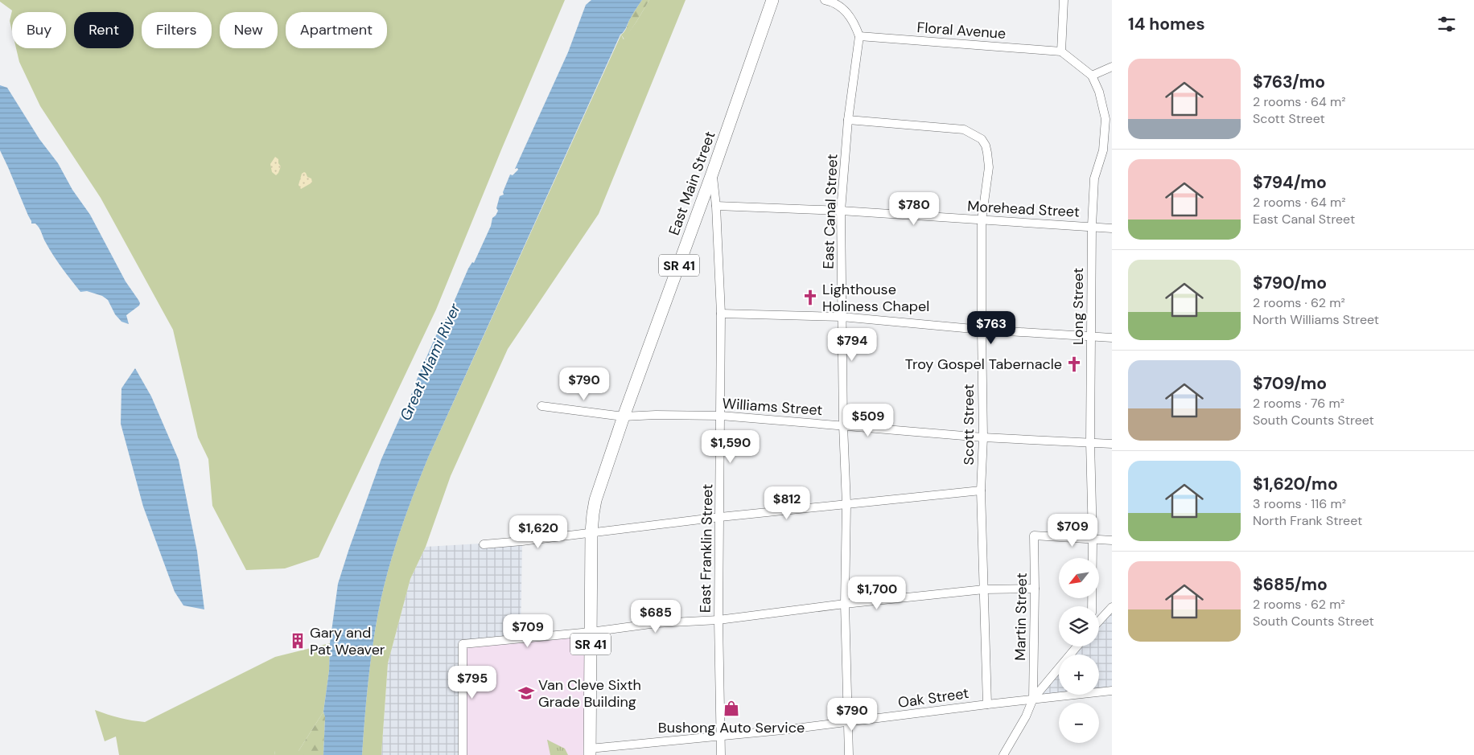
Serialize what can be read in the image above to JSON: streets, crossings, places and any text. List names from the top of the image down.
{
  "streets": {
    "main road": ["East Main Street", "SR 41"],
    "street": [
      "Floral Avenue",
      "Morehead Street",
      "East Canal Street",
      "Long Street",
      "Williams Street",
      "Scott Street",
      "East Franklin Street",
      "Martin Street",
      "Oak Street"
    ]
  },
  "crossings": [
    ["Floral Avenue", "East Canal Street"],
    ["East Main Street", "Williams Street"],
    ["East Main Street", "East Franklin Street"],
    ["East Main Street", "Oak Street"],
    ["Morehead Street", "East Canal Street"],
    ["Morehead Street", "Long Street"],
    ["Morehead Street", "Scott Street"],
    ["Morehead Street", "East Franklin Street"],
    ["East Canal Street", "Williams Street"],
    ["East Canal Street", "Scott Street"],
    ["East Canal Street", "Oak Street"],
    ["Long Street", "Williams Street"],
    ["Long Street", "Martin Street"],
    ["Williams Street", "Scott Street"],
    ["Williams Street", "East Franklin Street"],
    ["Scott Street", "Oak Street"],
    ["East Franklin Street", "Oak Street"],
    ["Martin Street", "Oak Street"]
  ],
  "water": ["Great Miami River"],
  "places": {
    "church": ["Lighthouse Holiness Chapel", "Troy Gospel Tabernacle"],
    "building": ["Gary and Pat Weaver"],
    "school or university": ["Van Cleve Sixth Grade Building"],
    "shop": ["Bushong Auto Service"]
  },
  "north": "bottom left",
  "page": {
    "heading": "14 homes",
    "chip": [
      "Buy",
      "Rent",
      "Filters",
      "New",
      "Apartment"
    ],
    "list": [
      {
        "name": "$763/mo",
        "note": "2 rooms · 64 m² · Scott Street"
      },
      {
        "name": "$794/mo",
        "note": "2 rooms · 64 m² · East Canal Street"
      },
      {
        "name": "$790/mo",
        "note": "2 rooms · 62 m² · North Williams Street"
      },
      {
        "name": "$709/mo",
        "note": "2 rooms · 76 m² · South Counts Street"
      },
      {
        "name": "$1,620/mo",
        "note": "3 rooms · 116 m² · North Frank Street"
      },
      {
        "name": "$685/mo",
        "note": "2 rooms · 62 m² · South Counts Street"
      }
    ],
    "price": [
      "$780",
      "$763",
      "$794",
      "$790",
      "$509",
      "$1,590",
      "$812",
      "$709",
      "$1,620",
      "$1,700",
      "$685",
      "$709",
      "$795",
      "$790"
    ],
    "map_buttons": ["+", "−"]
  }
}
